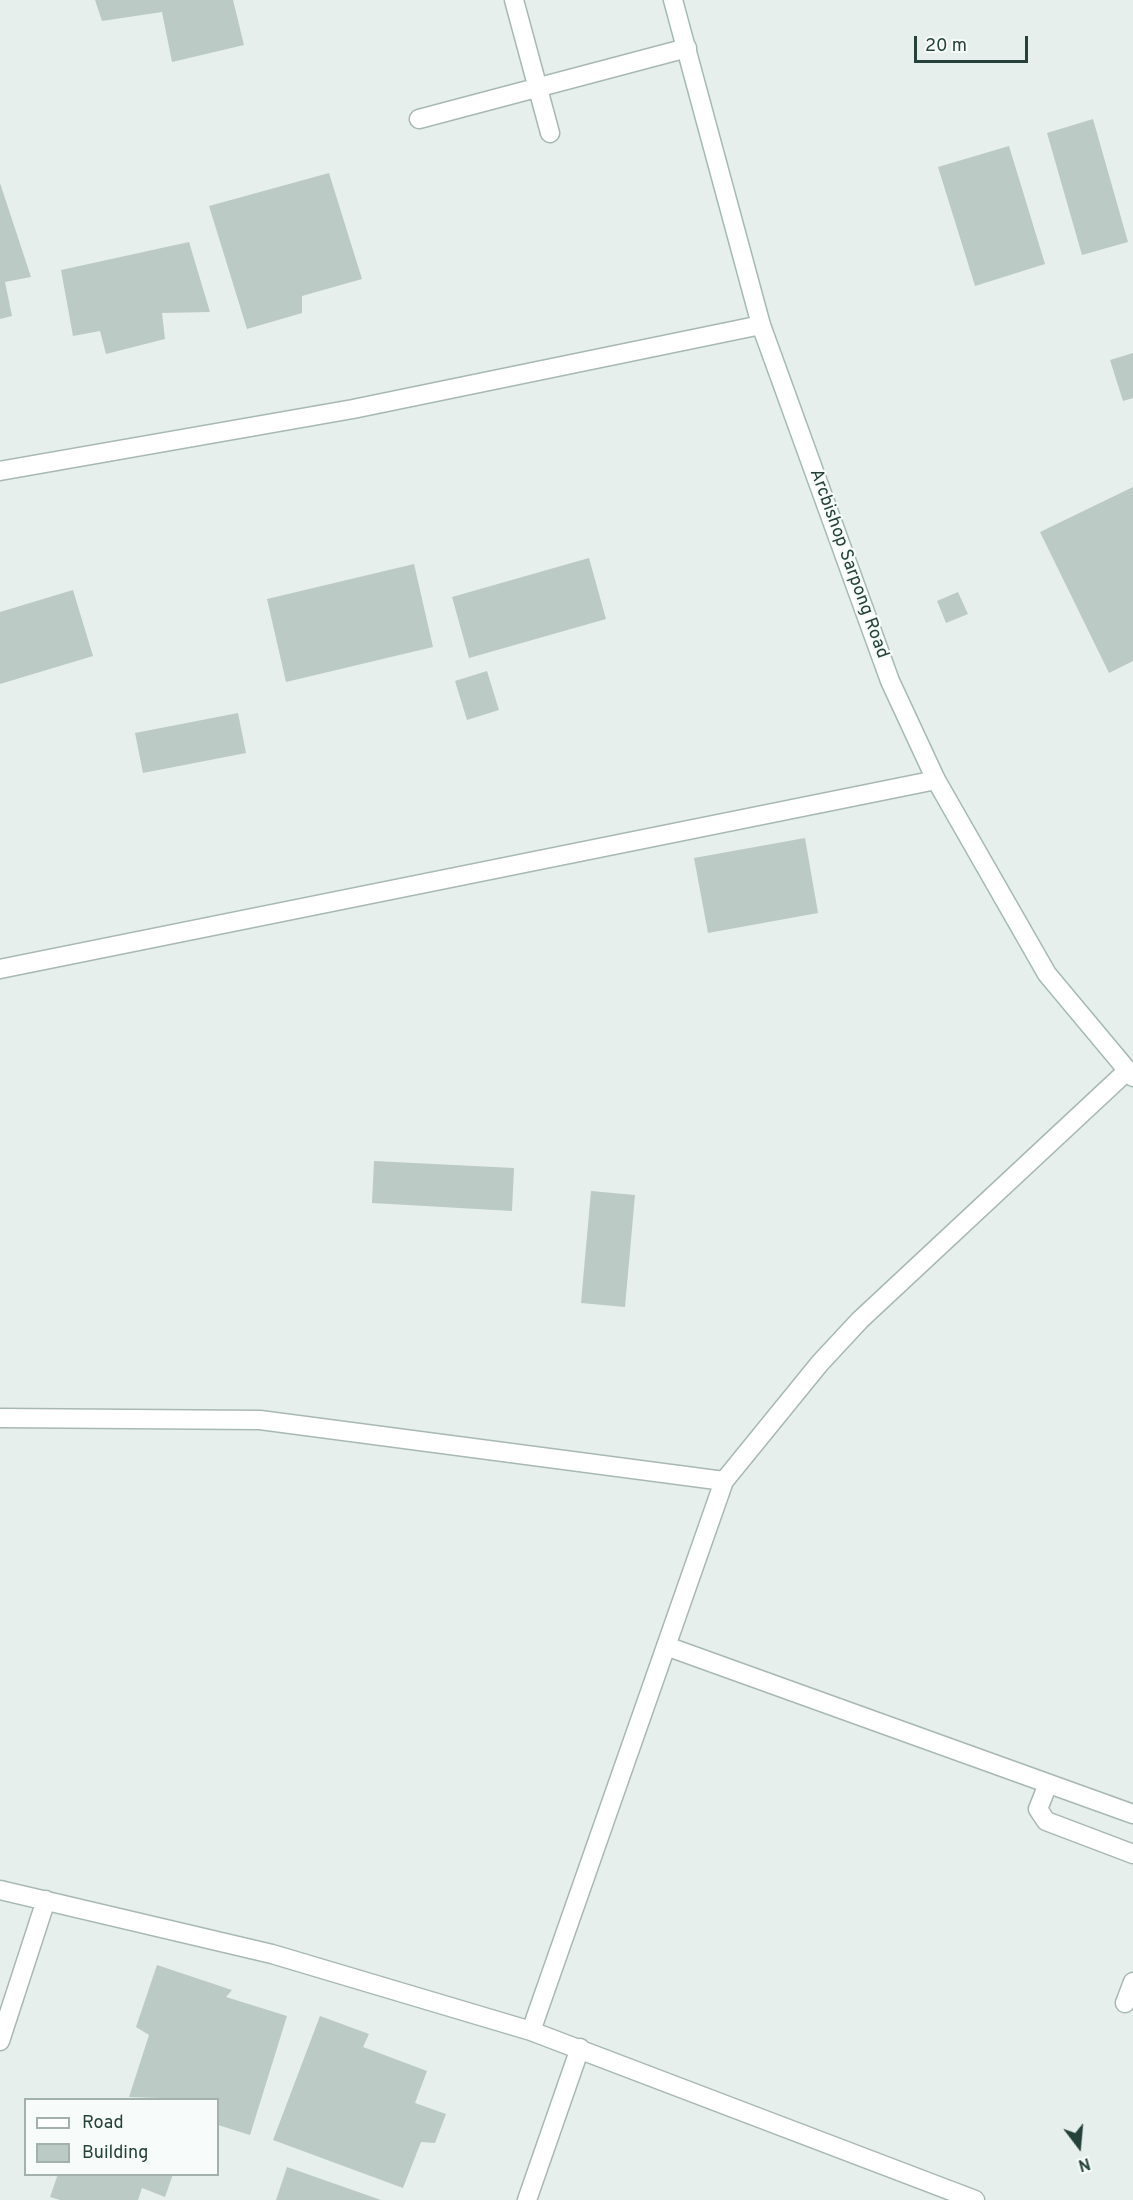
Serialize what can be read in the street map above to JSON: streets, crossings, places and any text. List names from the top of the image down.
{
  "streets": {
    "street": ["Arcbishop Sarpong Road"]
  },
  "legend": ["Road", "Building"],
  "scale_bar": "20 m",
  "north": "bottom"
}
